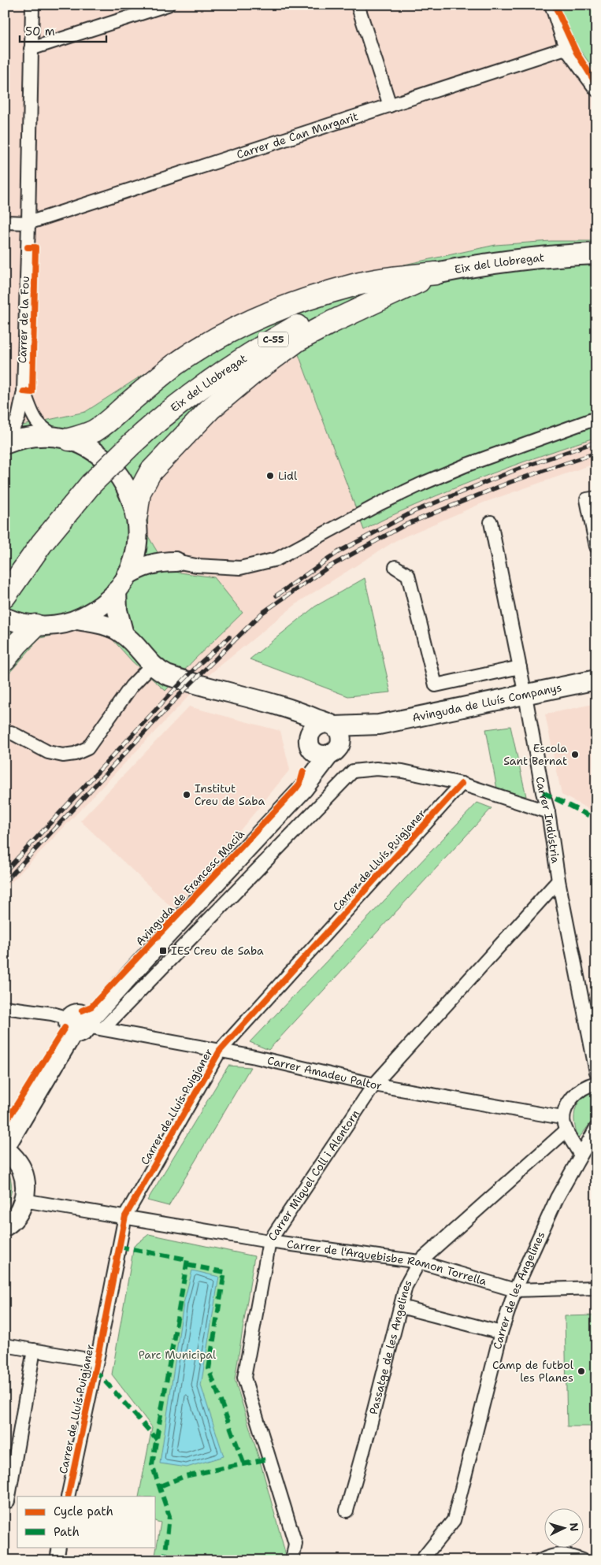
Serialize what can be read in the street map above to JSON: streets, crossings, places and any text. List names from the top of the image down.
{
  "streets": {
    "highway": ["Eix del Llobregat", "C-55"],
    "street": [
      "Carrer de Can Margarit",
      "Carrer de la Fou",
      "Avinguda de Lluís Companys",
      "Carrer Indústria",
      "Carrer de Lluís Puigjaner",
      "Avinguda de Francesc Macià",
      "Carrer Amadeu Paltor",
      "Carrer Miquel Coll i Alentorn",
      "Carrer de l'Arquebisbe Ramon Torrella",
      "Carrer de les Angelines",
      "Passatge de les Angelines"
    ]
  },
  "crossings": [
    ["Carrer de Can Margarit", "Carrer de la Fou"],
    ["Avinguda de Lluís Companys", "Carrer Indústria"],
    ["Avinguda de Lluís Companys", "Avinguda de Francesc Macià"],
    ["Carrer Indústria", "Avinguda de Francesc Macià"],
    ["Carrer Indústria", "Carrer Miquel Coll i Alentorn"],
    ["Carrer de Lluís Puigjaner", "Avinguda de Francesc Macià"],
    ["Carrer de Lluís Puigjaner", "Carrer Amadeu Paltor"],
    ["Carrer de Lluís Puigjaner", "Carrer de l'Arquebisbe Ramon Torrella"],
    ["Avinguda de Francesc Macià", "Carrer Amadeu Paltor"],
    ["Carrer Amadeu Paltor", "Carrer Miquel Coll i Alentorn"],
    ["Carrer Miquel Coll i Alentorn", "Carrer de l'Arquebisbe Ramon Torrella"],
    ["Carrer de l'Arquebisbe Ramon Torrella", "Carrer de les Angelines"],
    ["Carrer de l'Arquebisbe Ramon Torrella", "Passatge de les Angelines"]
  ],
  "parks": ["Parc Municipal"],
  "places": {
    "other": [
      "Lidl",
      "Escola Sant Bernat",
      "Institut Creu de Saba",
      "Camp de futbol les Planes"
    ],
    "transit": ["IES Creu de Saba"]
  },
  "legend": ["Cycle path", "Path"],
  "scale_bar": "50 m",
  "north": "right"
}
